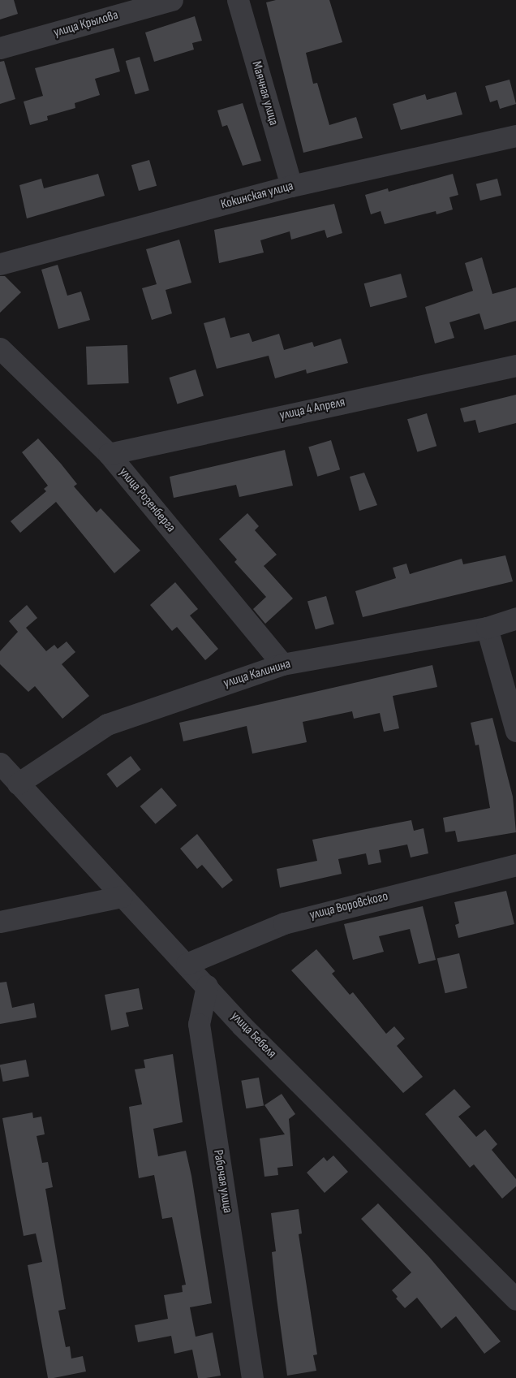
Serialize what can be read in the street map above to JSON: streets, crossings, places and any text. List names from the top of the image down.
{
  "streets": {
    "street": [
      "улица Крылова",
      "Маячная улица",
      "Кокинская улица",
      "улица 4 Апреля",
      "улица Розенберга",
      "улица Калинина",
      "улица Воровского",
      "улица Бебеля",
      "Рабочая улица"
    ]
  },
  "crossings": [
    ["Маячная улица", "Кокинская улица"],
    ["улица 4 Апреля", "улица Розенберга"],
    ["улица Розенберга", "улица Калинина"],
    ["улица Калинина", "улица Бебеля"],
    ["улица Воровского", "улица Бебеля"],
    ["улица Бебеля", "Рабочая улица"]
  ]
}
